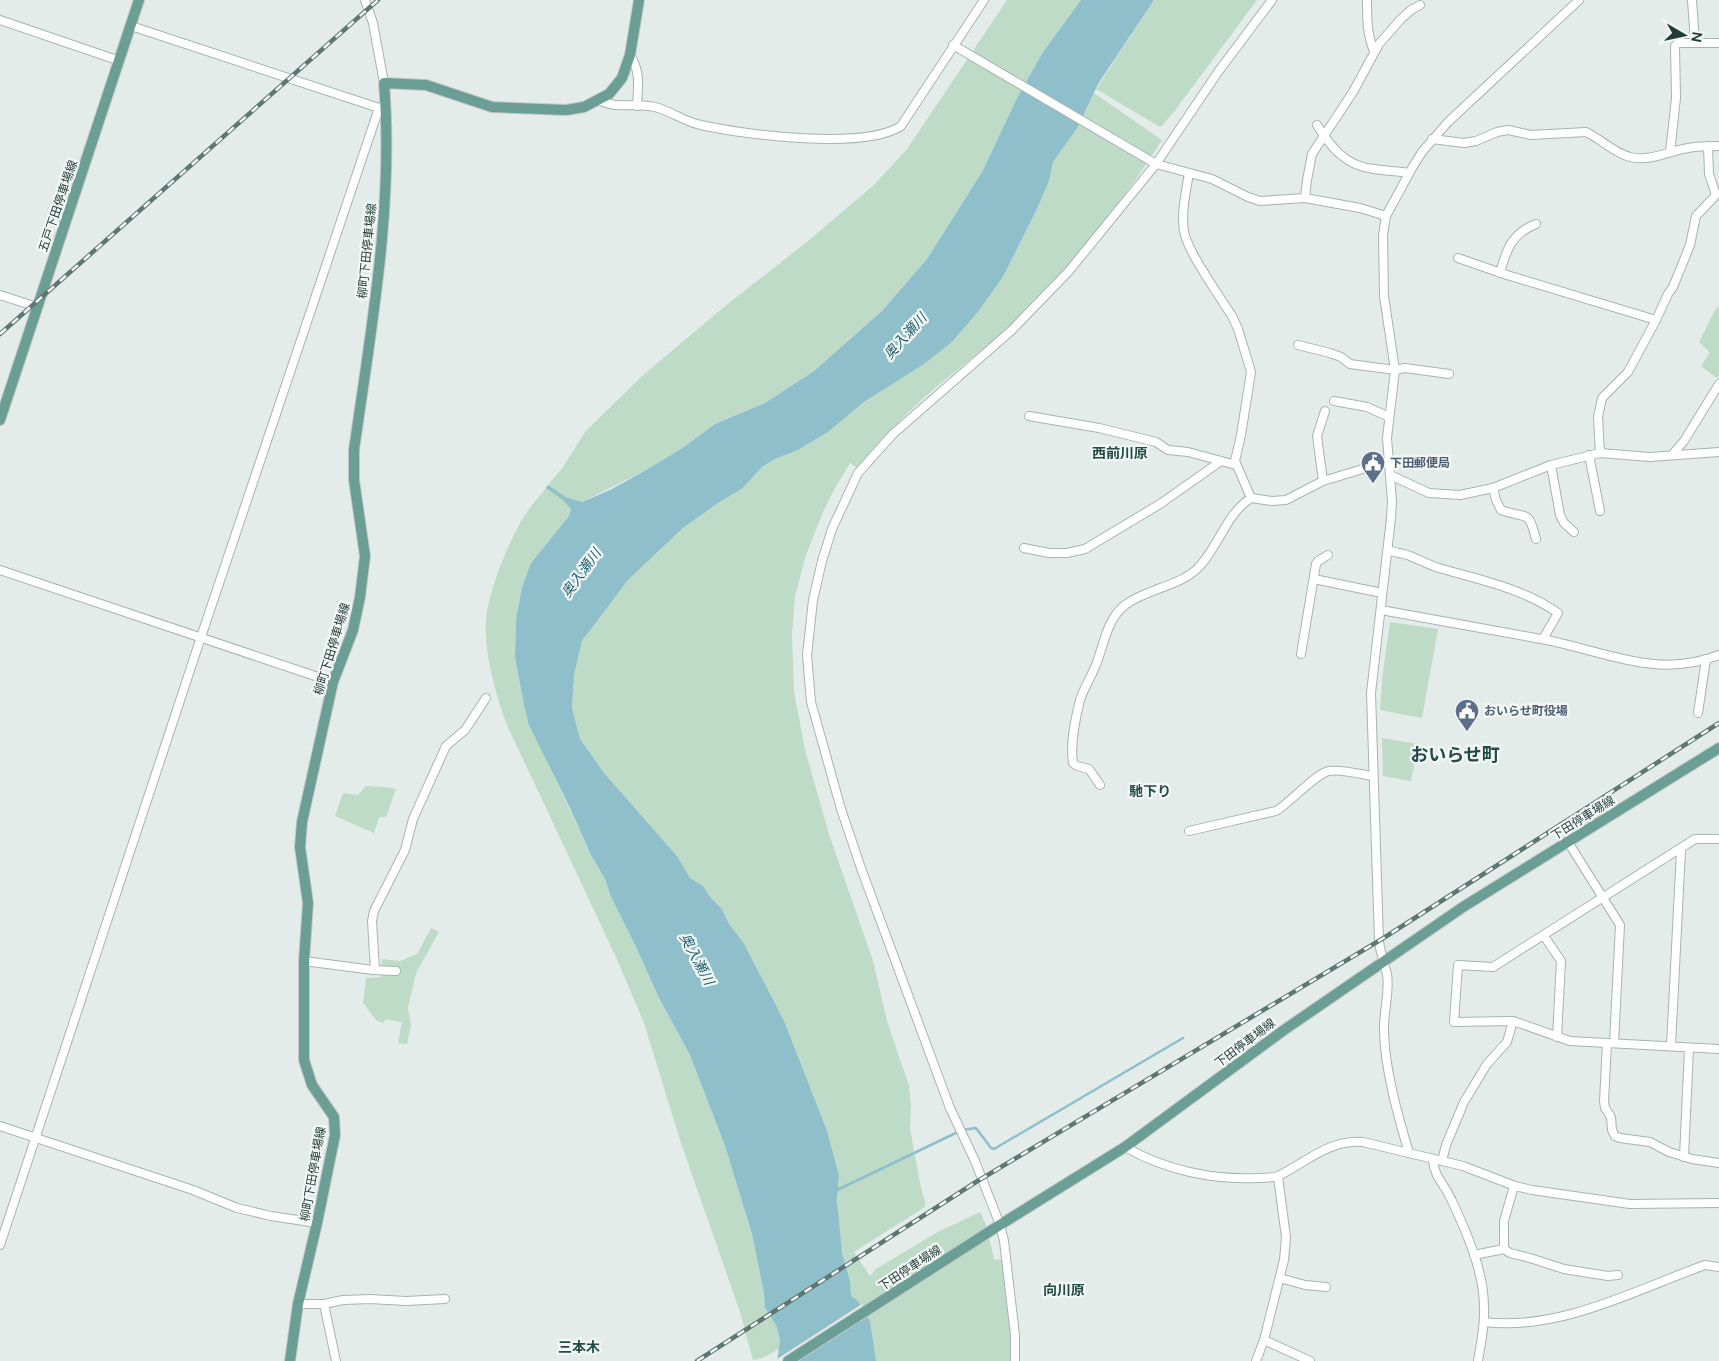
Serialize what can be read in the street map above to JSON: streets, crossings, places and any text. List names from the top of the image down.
{
  "streets": {
    "main road": ["五戸下田停車場線", "柳町下田停車場線", "下田停車場線"]
  },
  "districts": [
    "西前川原",
    "おいらせ町",
    "馳下り",
    "向川原",
    "三本木"
  ],
  "water": ["奥入瀬川"],
  "places": {
    "public building": ["下田郵便局", "おいらせ町役場"]
  },
  "north": "right"
}
